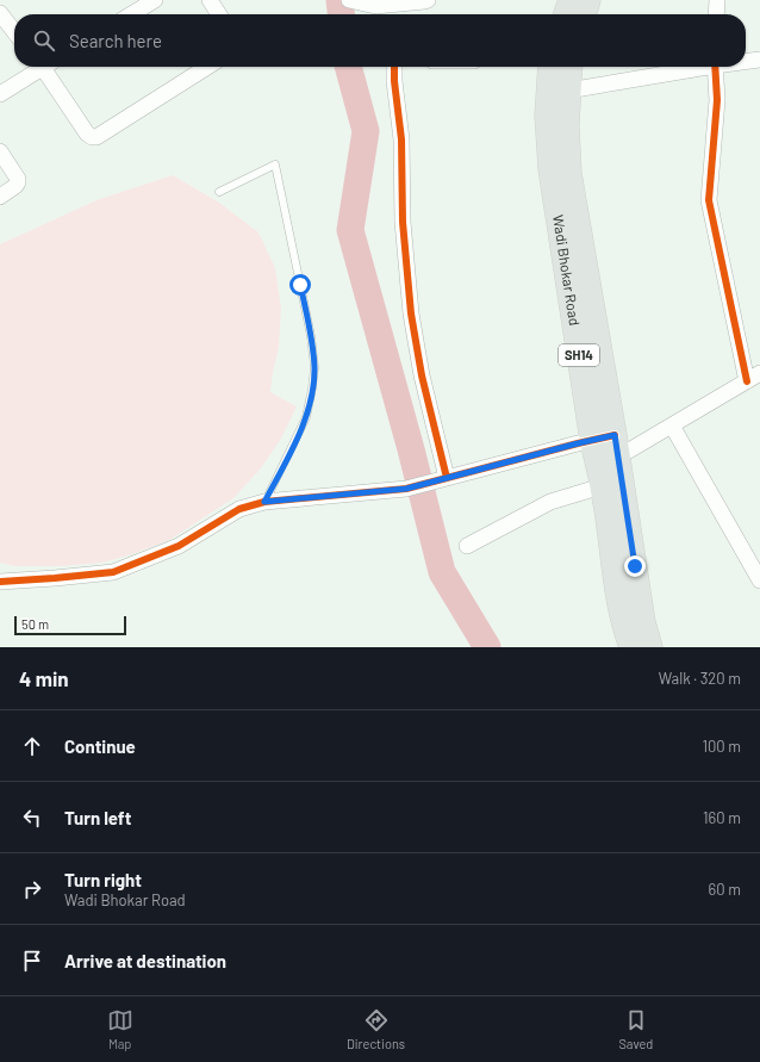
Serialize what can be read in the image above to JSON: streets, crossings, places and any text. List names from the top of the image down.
{
  "streets": {
    "main road": ["Wadi Bhokar Road", "SH14"]
  },
  "scale_bar": "50 m",
  "page": {
    "search": "Search here",
    "scale": "50 m",
    "heading": ["4 min", "Walk · 320 m"],
    "list": [
      ["Continue", "100 m"],
      ["Turn left", "160 m"],
      ["Turn right", "Wadi Bhokar Road", "60 m"],
      "Arrive at destination"
    ],
    "nav": ["Map", "Directions", "Saved"]
  }
}
